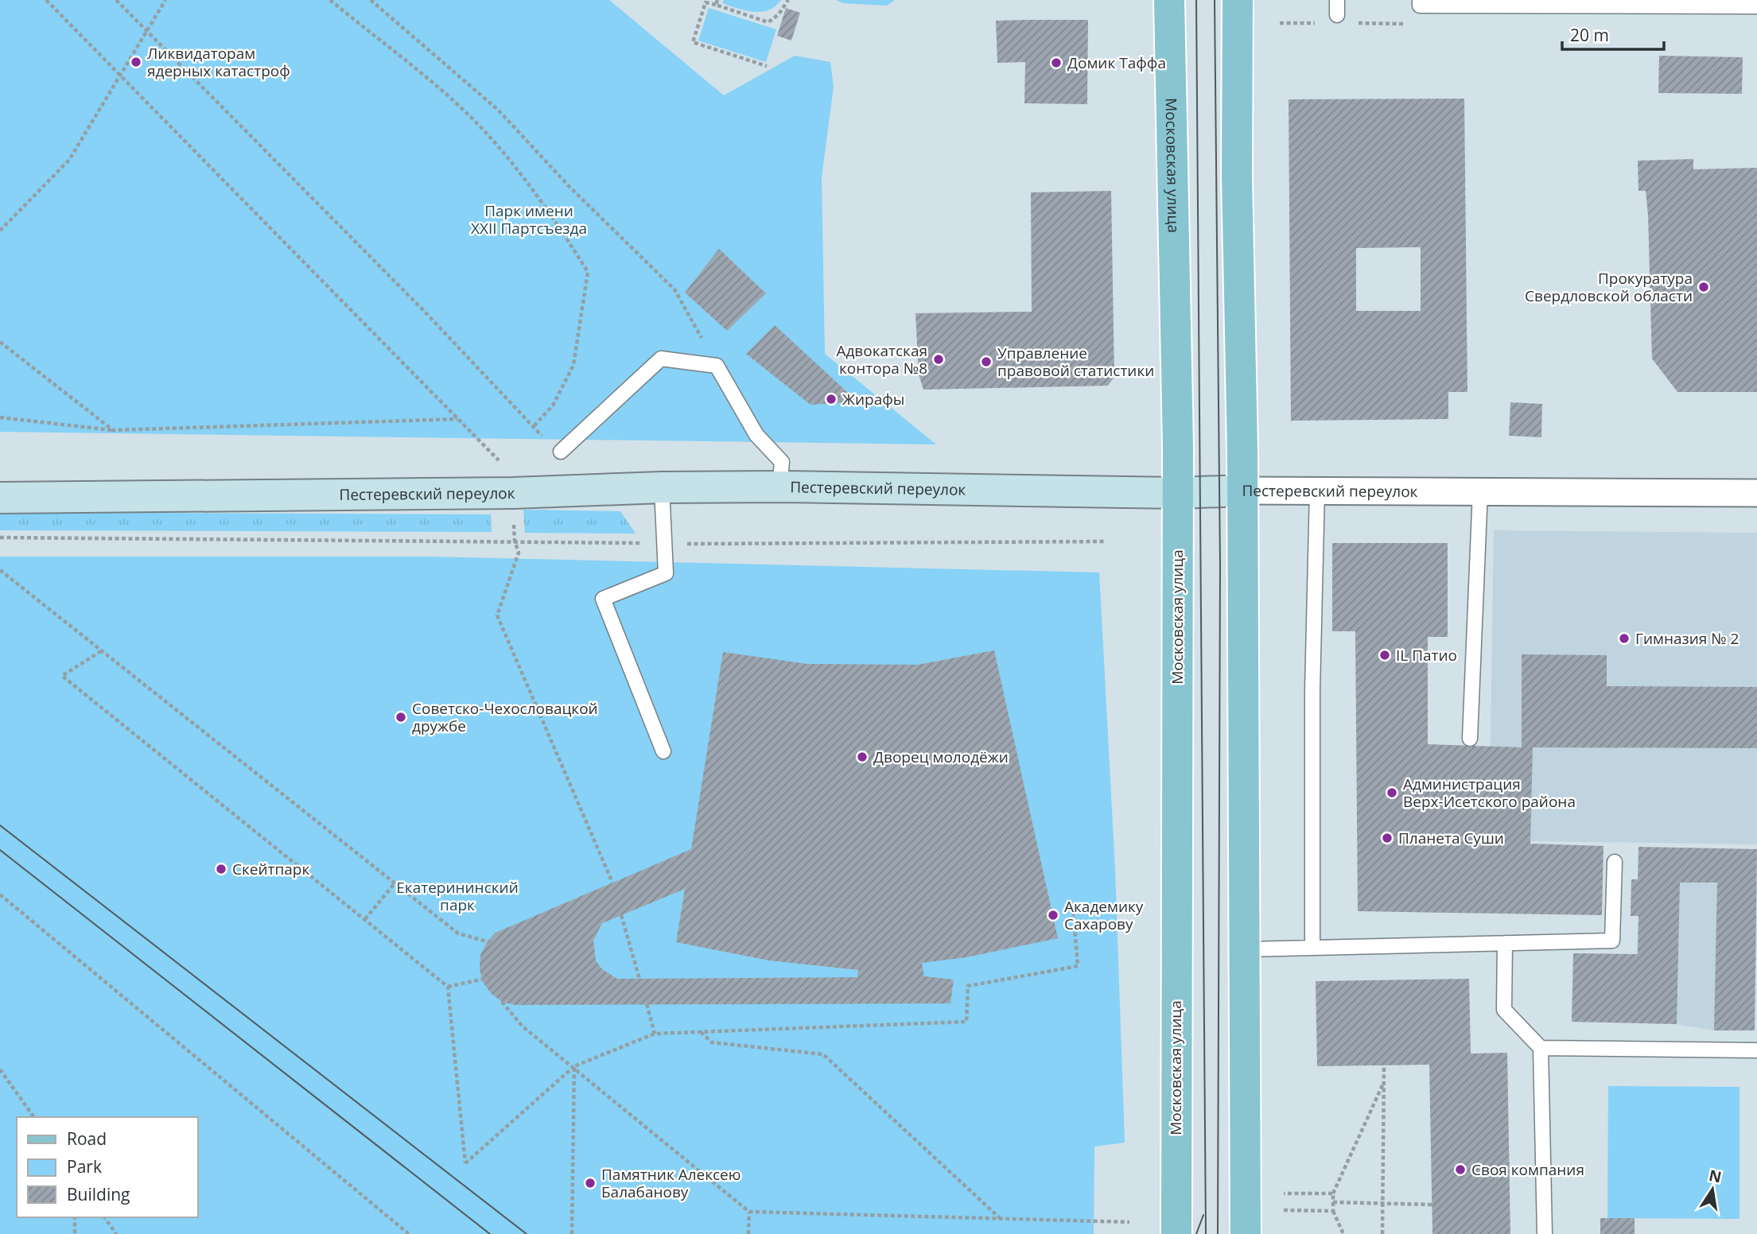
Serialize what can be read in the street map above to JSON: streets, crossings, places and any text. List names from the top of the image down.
{
  "streets": {
    "main road": ["Московская улица", "Пестеревский переулок"]
  },
  "crossings": [
    ["Московская улица", "Пестеревский переулок"]
  ],
  "parks": ["Парк имени XXII Партсъезда", "Екатерининский парк"],
  "places": [
    "Ликвидаторам ядерных катастроф",
    "Домик Таффа",
    "Прокуратура Свердловской области",
    "Адвокатская контора №8",
    "Управление правовой статистики",
    "Жирафы",
    "Гимназия № 2",
    "IL Патио",
    "Советско-Чехословацкой дружбе",
    "Дворец молодёжи",
    "Администрация Верх-Исетского района",
    "Планета Суши",
    "Скейтпарк",
    "Академику Сахарову",
    "Своя компания",
    "Памятник Алексею Балабанову"
  ],
  "legend": ["Road", "Park", "Building"],
  "scale_bar": "20 m",
  "north": "top"
}
